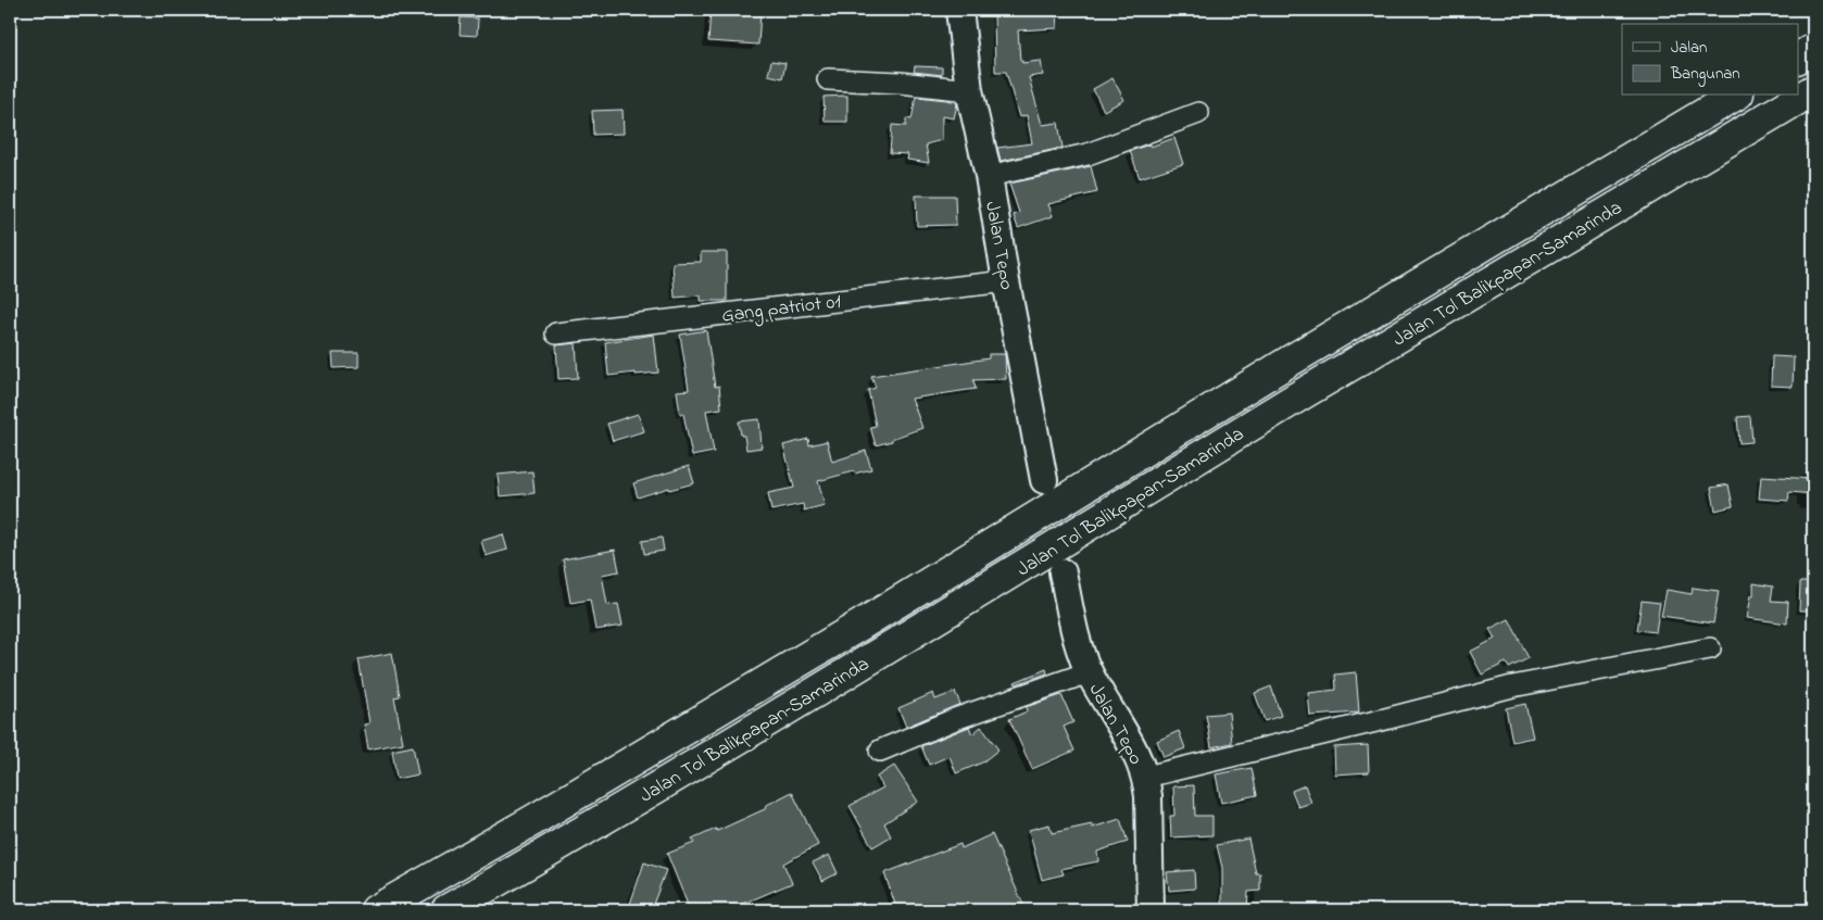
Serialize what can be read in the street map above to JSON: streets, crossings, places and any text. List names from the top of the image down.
{
  "streets": {
    "highway": ["Jalan Tol Balikpapan–Samarinda"],
    "street": ["Jalan Tepo", "Gang patriot 01"]
  },
  "crossings": [
    ["Jalan Tepo", "Gang patriot 01"]
  ],
  "legend": ["Jalan", "Bangunan"]
}
